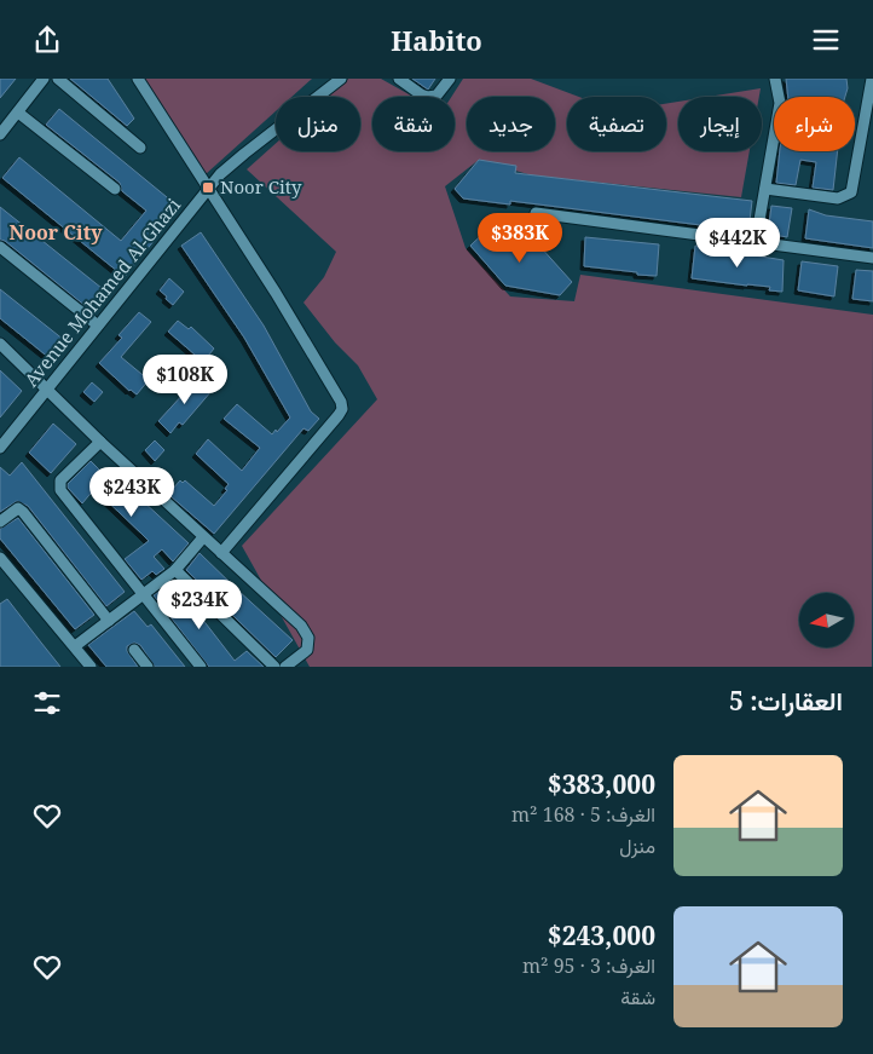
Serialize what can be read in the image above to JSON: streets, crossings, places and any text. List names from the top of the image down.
{
  "streets": {
    "street": ["Avenue Mohamed Al-Ghazi"]
  },
  "districts": ["Noor City"],
  "places": {
    "transit": ["Noor City"]
  },
  "north": "left",
  "page": {
    "header": "Habito",
    "chip": [
      "شراء",
      "إيجار",
      "تصفية",
      "جديد",
      "شقة",
      "منزل"
    ],
    "price": [
      "$383K",
      "$442K",
      "$108K",
      "$243K",
      "$234K"
    ],
    "heading": "العقارات: 5",
    "list": [
      {
        "name": "$383,000",
        "note": "الغرف: 5 · 168 m² · منزل"
      },
      {
        "name": "$243,000",
        "note": "الغرف: 3 · 95 m² · شقة"
      }
    ]
  }
}
